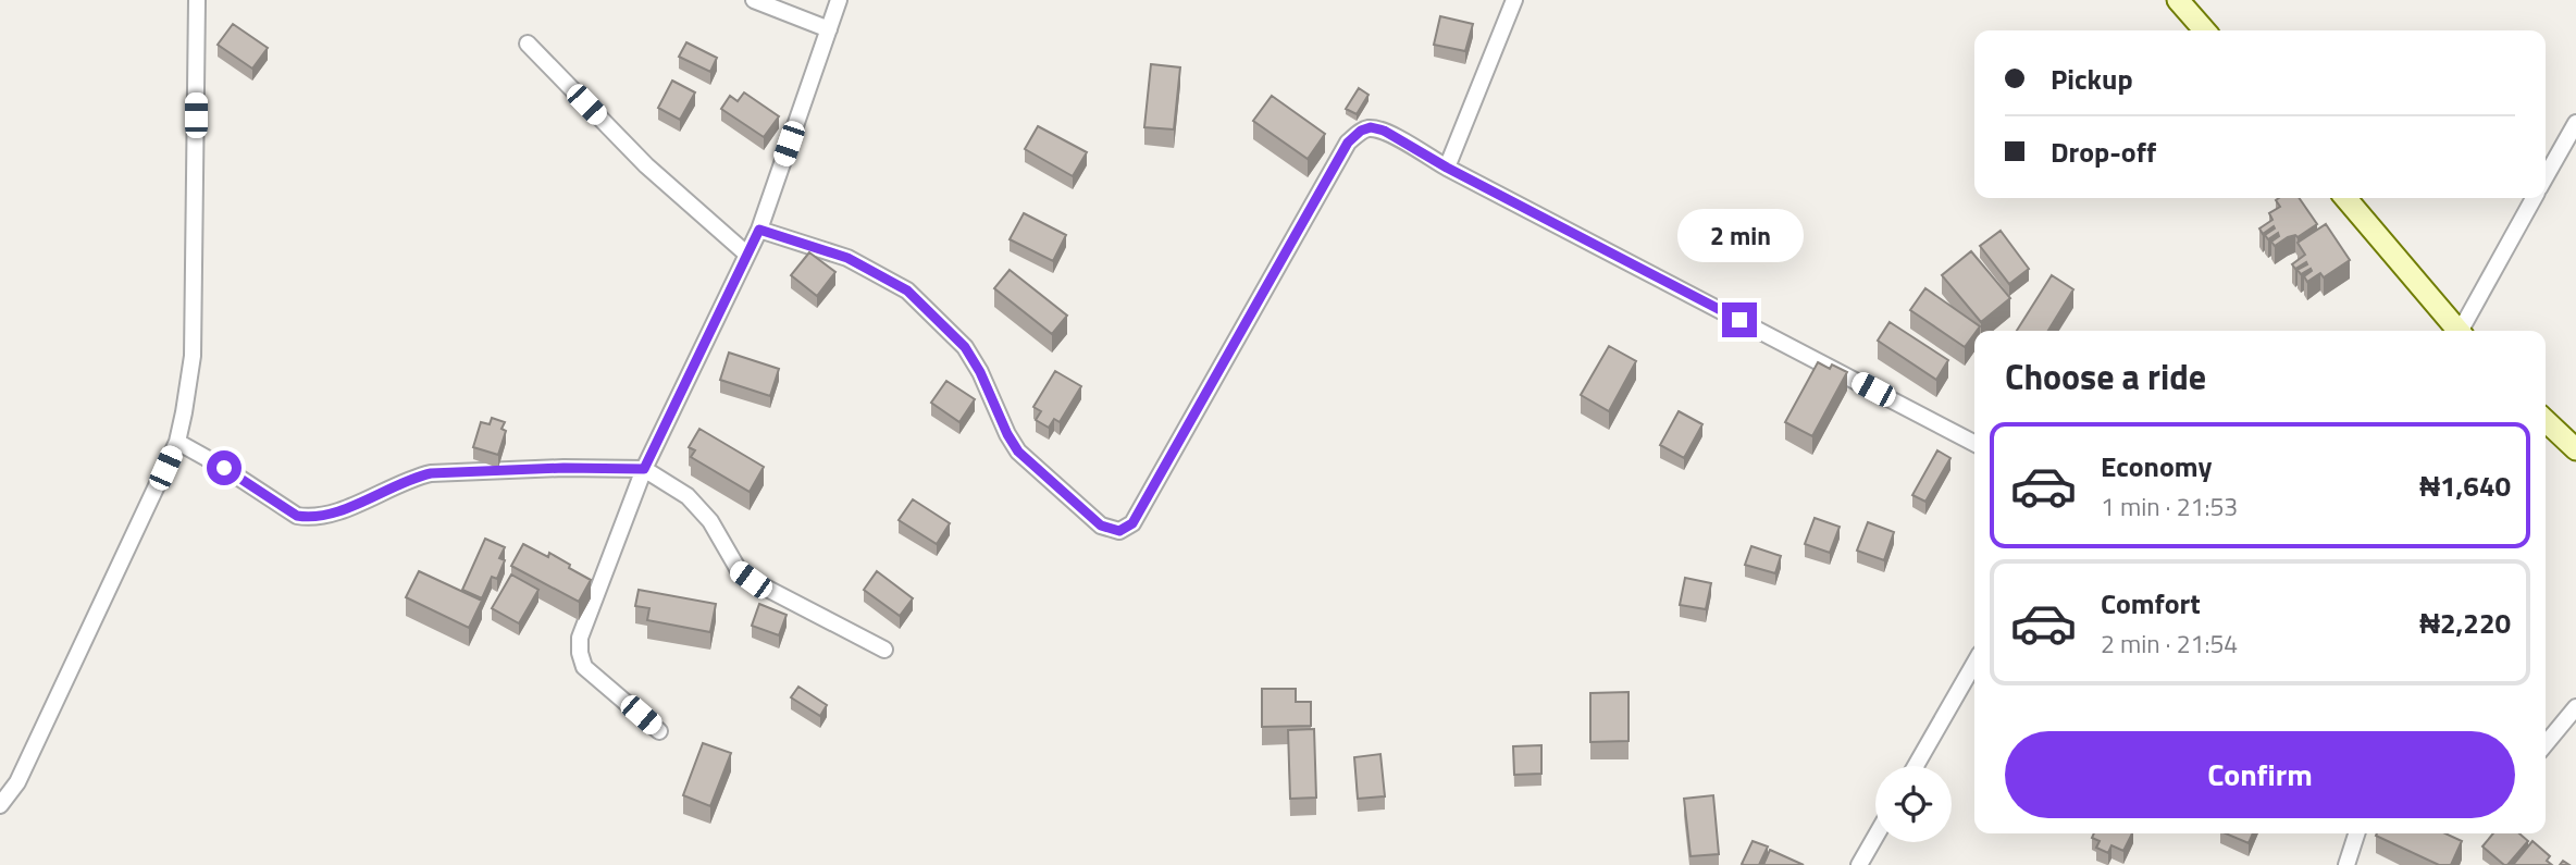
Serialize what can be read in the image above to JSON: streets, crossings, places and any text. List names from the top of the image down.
{
  "page": {
    "banner": ["Pickup", "Drop-off"],
    "bubble": "2 min",
    "heading": "Choose a ride",
    "list": [
      {
        "name": "Economy",
        "note": "1 min · 21:53",
        "value": "₦1,640"
      },
      {
        "name": "Comfort",
        "note": "2 min · 21:54",
        "value": "₦2,220"
      }
    ],
    "buttons": "Confirm"
  }
}
